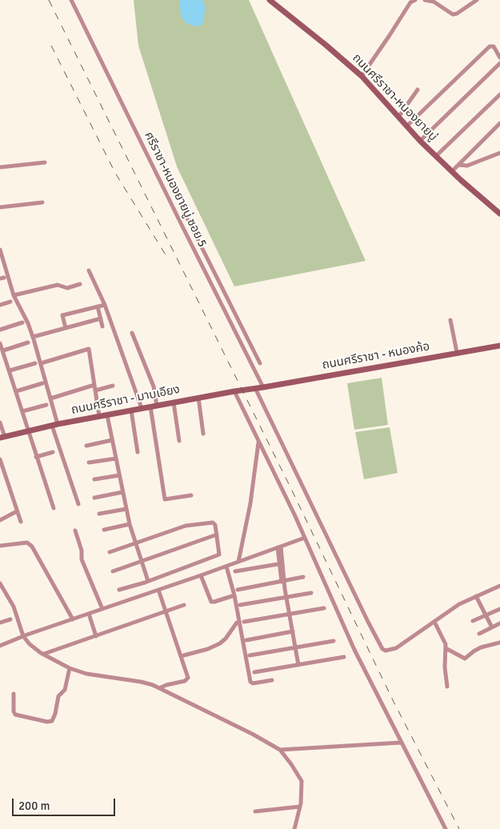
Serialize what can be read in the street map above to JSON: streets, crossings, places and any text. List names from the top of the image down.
{
  "streets": {
    "main road": ["ถนนศรีราชา-หนองยายบู่", "ถนนศรีราชา - หนองค้อ", "ถนนศรีราชา - มาบเอียง"],
    "street": ["ศรีราชา-หนองยายบู่ ซอย 5"]
  },
  "crossings": [
    ["ศรีราชา-หนองยายบู่ ซอย 5", "ถนนศรีราชา - หนองค้อ"],
    ["ถนนศรีราชา - หนองค้อ", "ถนนศรีราชา - มาบเอียง"]
  ],
  "scale_bar": "200 m"
}
